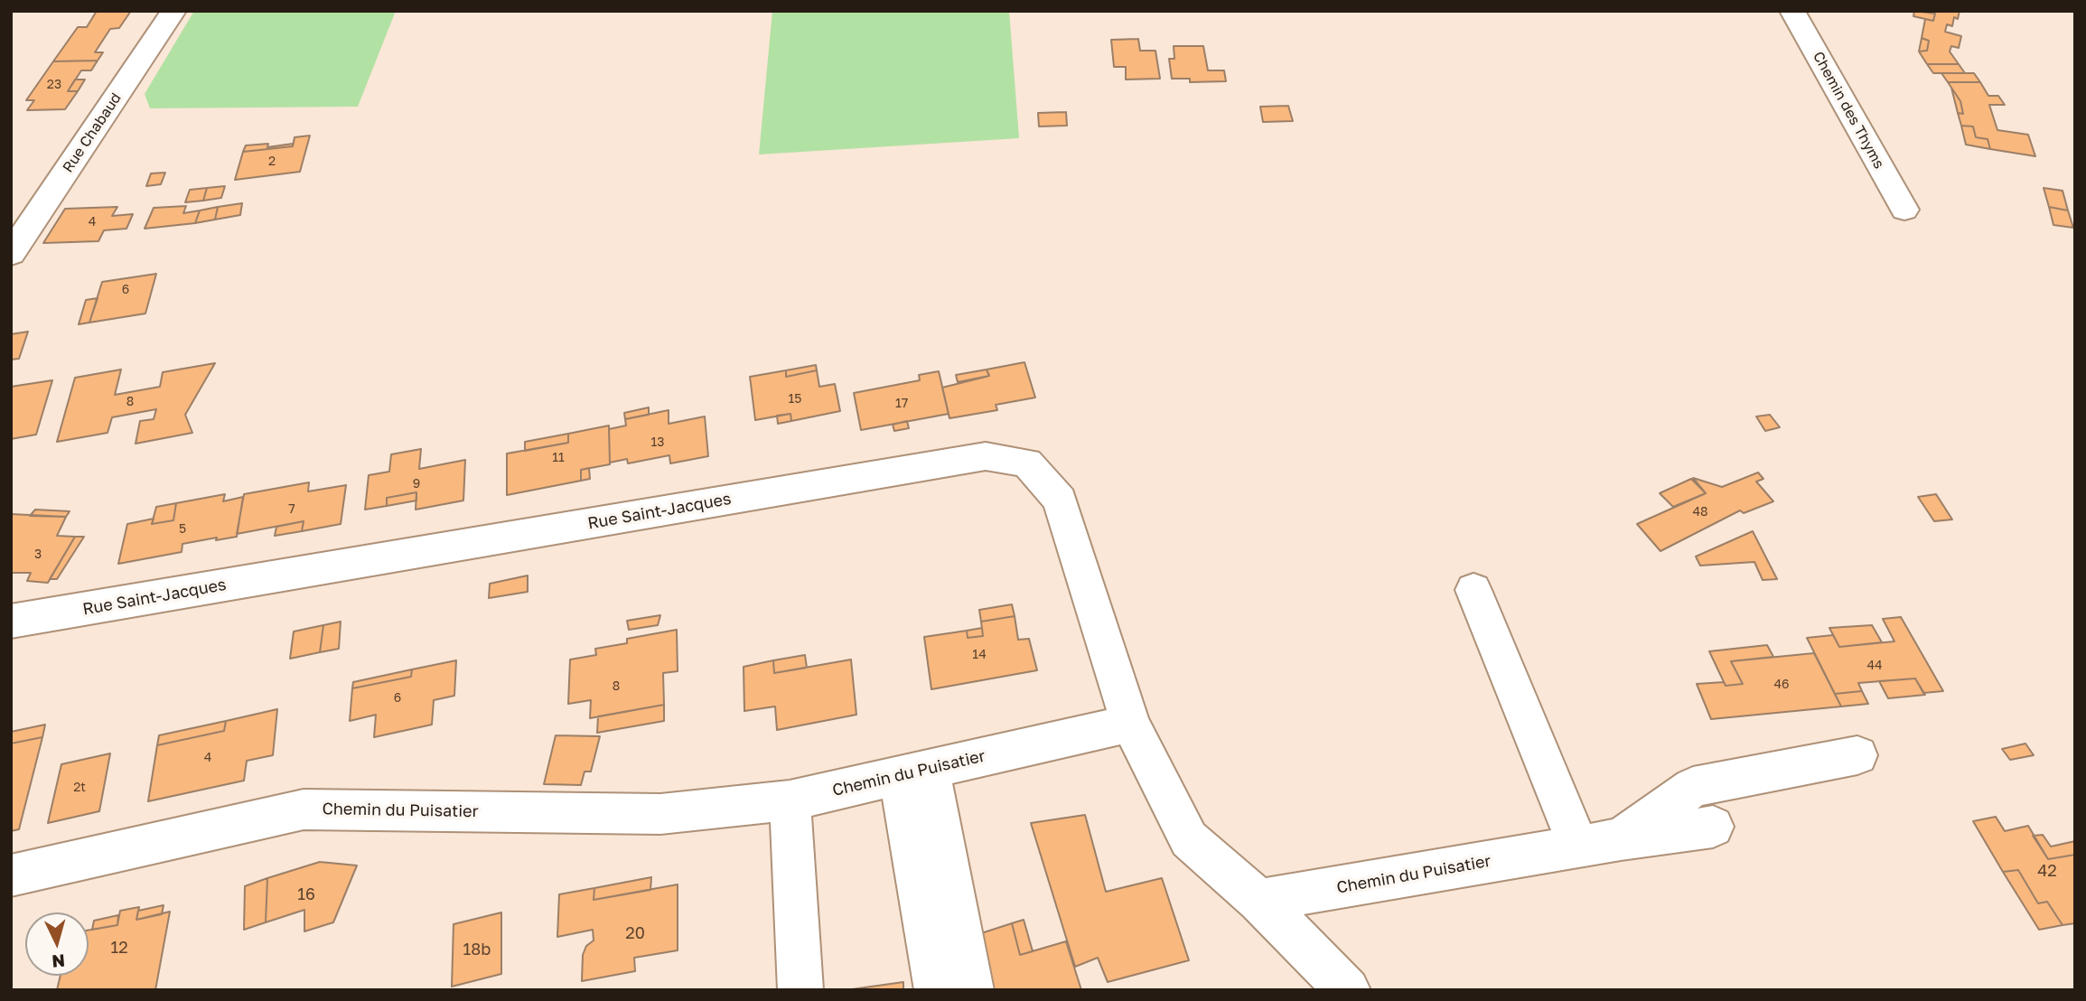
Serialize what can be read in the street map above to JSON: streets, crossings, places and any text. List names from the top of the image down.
{
  "streets": {
    "street": [
      "Chemin des Thyms",
      "Rue Chabaud",
      "Rue Saint-Jacques",
      "Chemin du Puisatier"
    ]
  },
  "crossings": [
    ["Rue Saint-Jacques", "Chemin du Puisatier"]
  ],
  "house_numbers": [
    "23",
    "2",
    "4",
    "6",
    "15",
    "8",
    "17",
    "13",
    "11",
    "9",
    "7",
    "48",
    "5",
    "3",
    "14",
    "44",
    "46",
    "8",
    "6",
    "4",
    "2t",
    "42",
    "16",
    "20",
    "12",
    "18b"
  ],
  "north": "bottom"
}
